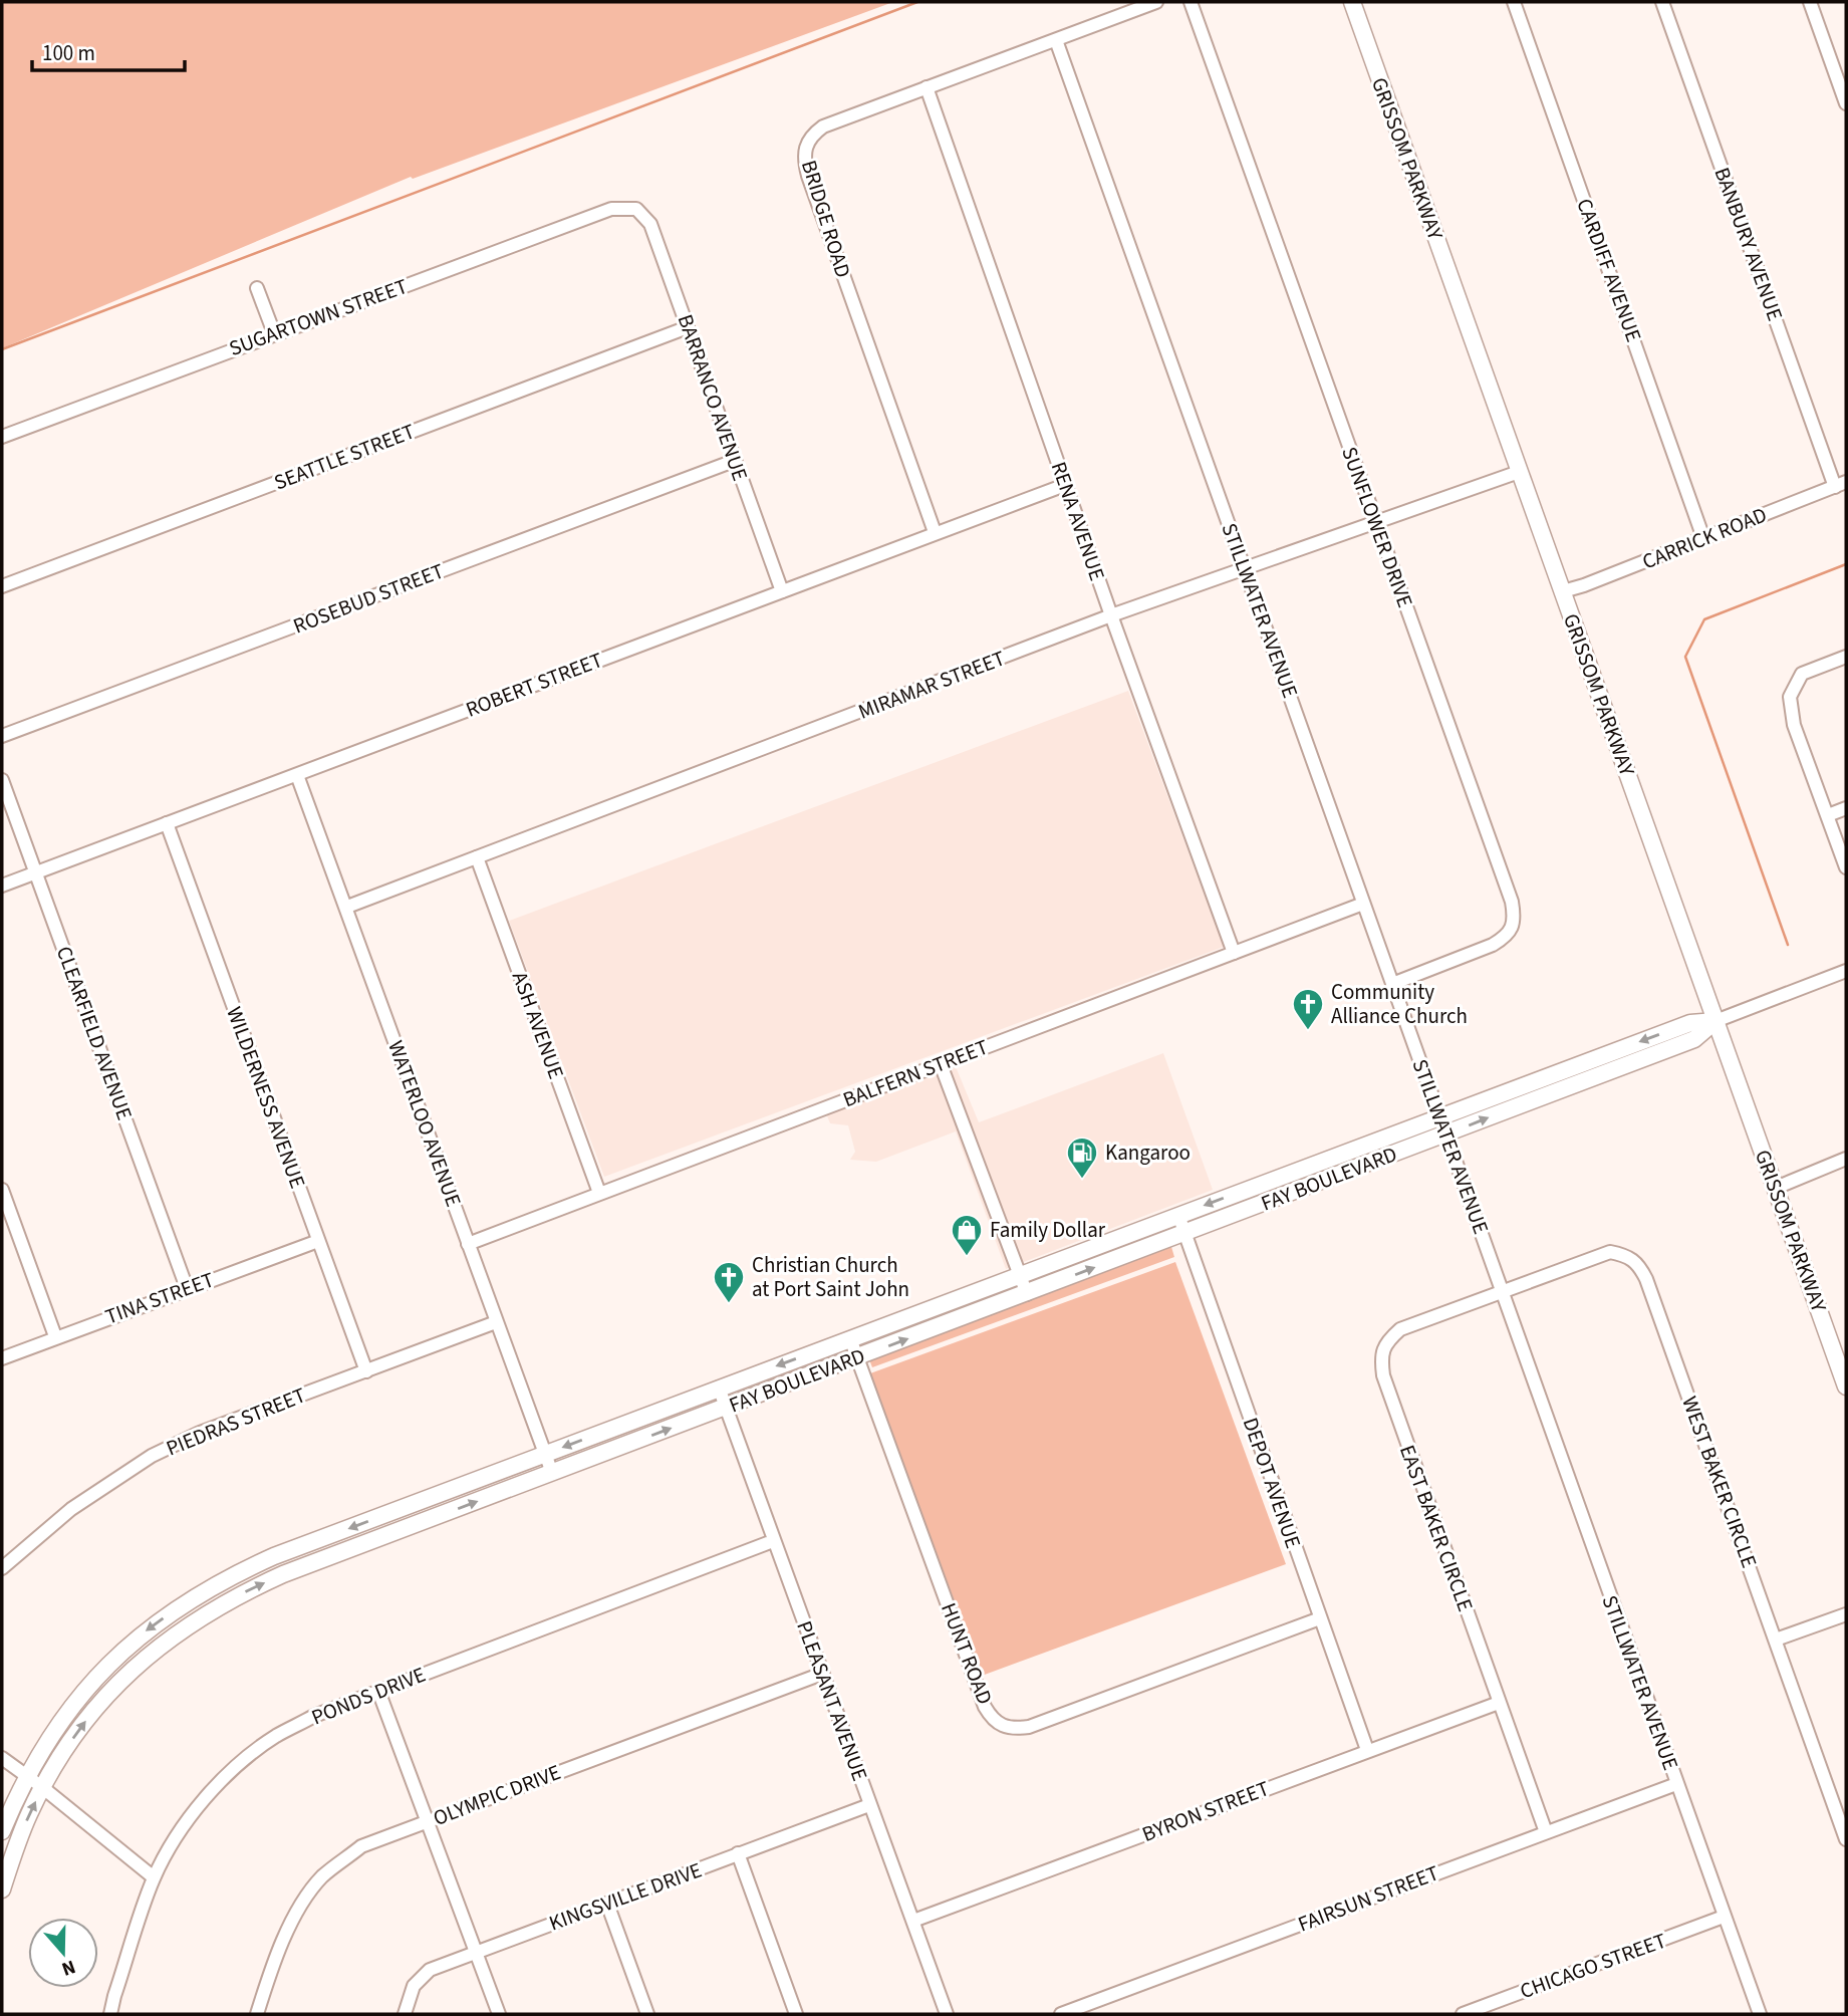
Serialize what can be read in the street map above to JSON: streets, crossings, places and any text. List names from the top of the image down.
{
  "streets": {
    "main road": ["GRISSOM PARKWAY", "FAY BOULEVARD"],
    "street": [
      "BRIDGE ROAD",
      "BANBURY AVENUE",
      "CARDIFF AVENUE",
      "SUGARTOWN STREET",
      "BARRANCO AVENUE",
      "SEATTLE STREET",
      "RENA AVENUE",
      "SUNFLOWER DRIVE",
      "CARRICK ROAD",
      "ROSEBUD STREET",
      "STILLWATER AVENUE",
      "ROBERT STREET",
      "MIRAMAR STREET",
      "ASH AVENUE",
      "CLEARFIELD AVENUE",
      "BALFERN STREET",
      "WILDERNESS AVENUE",
      "WATERLOO AVENUE",
      "TINA STREET",
      "PIEDRAS STREET",
      "WEST BAKER CIRCLE",
      "DEPOT AVENUE",
      "EAST BAKER CIRCLE",
      "HUNT ROAD",
      "PONDS DRIVE",
      "PLEASANT AVENUE",
      "OLYMPIC DRIVE",
      "BYRON STREET",
      "KINGSVILLE DRIVE",
      "FAIRSUN STREET",
      "CHICAGO STREET"
    ]
  },
  "crossings": [
    ["GRISSOM PARKWAY", "CARRICK ROAD"],
    ["GRISSOM PARKWAY", "MIRAMAR STREET"],
    ["GRISSOM PARKWAY", "FAY BOULEVARD"],
    ["BRIDGE ROAD", "RENA AVENUE"],
    ["BRIDGE ROAD", "STILLWATER AVENUE"],
    ["BRIDGE ROAD", "ROBERT STREET"],
    ["BANBURY AVENUE", "CARRICK ROAD"],
    ["CARDIFF AVENUE", "CARRICK ROAD"],
    ["SUGARTOWN STREET", "BARRANCO AVENUE"],
    ["BARRANCO AVENUE", "SEATTLE STREET"],
    ["BARRANCO AVENUE", "ROSEBUD STREET"],
    ["BARRANCO AVENUE", "ROBERT STREET"],
    ["RENA AVENUE", "ROBERT STREET"],
    ["RENA AVENUE", "MIRAMAR STREET"],
    ["RENA AVENUE", "BALFERN STREET"],
    ["SUNFLOWER DRIVE", "STILLWATER AVENUE"],
    ["SUNFLOWER DRIVE", "MIRAMAR STREET"],
    ["STILLWATER AVENUE", "MIRAMAR STREET"],
    ["STILLWATER AVENUE", "BALFERN STREET"],
    ["STILLWATER AVENUE", "FAY BOULEVARD"],
    ["STILLWATER AVENUE", "WEST BAKER CIRCLE"],
    ["STILLWATER AVENUE", "EAST BAKER CIRCLE"],
    ["STILLWATER AVENUE", "FAIRSUN STREET"],
    ["STILLWATER AVENUE", "CHICAGO STREET"],
    ["ROBERT STREET", "CLEARFIELD AVENUE"],
    ["ROBERT STREET", "WILDERNESS AVENUE"],
    ["ROBERT STREET", "WATERLOO AVENUE"],
    ["MIRAMAR STREET", "ASH AVENUE"],
    ["MIRAMAR STREET", "WATERLOO AVENUE"],
    ["ASH AVENUE", "BALFERN STREET"],
    ["CLEARFIELD AVENUE", "TINA STREET"],
    ["BALFERN STREET", "WATERLOO AVENUE"],
    ["WILDERNESS AVENUE", "TINA STREET"],
    ["WILDERNESS AVENUE", "PIEDRAS STREET"],
    ["WATERLOO AVENUE", "FAY BOULEVARD"],
    ["WATERLOO AVENUE", "PIEDRAS STREET"],
    ["FAY BOULEVARD", "DEPOT AVENUE"],
    ["FAY BOULEVARD", "HUNT ROAD"],
    ["FAY BOULEVARD", "PLEASANT AVENUE"],
    ["WEST BAKER CIRCLE", "EAST BAKER CIRCLE"],
    ["DEPOT AVENUE", "HUNT ROAD"],
    ["DEPOT AVENUE", "BYRON STREET"],
    ["EAST BAKER CIRCLE", "BYRON STREET"],
    ["EAST BAKER CIRCLE", "FAIRSUN STREET"],
    ["PONDS DRIVE", "PLEASANT AVENUE"],
    ["PLEASANT AVENUE", "OLYMPIC DRIVE"],
    ["PLEASANT AVENUE", "BYRON STREET"],
    ["PLEASANT AVENUE", "KINGSVILLE DRIVE"]
  ],
  "places": {
    "church": ["Community Alliance Church", "Christian Church at Port Saint John"],
    "fuel station": ["Kangaroo"],
    "shop": ["Family Dollar"]
  },
  "scale_bar": "100 m",
  "north": "bottom"
}
